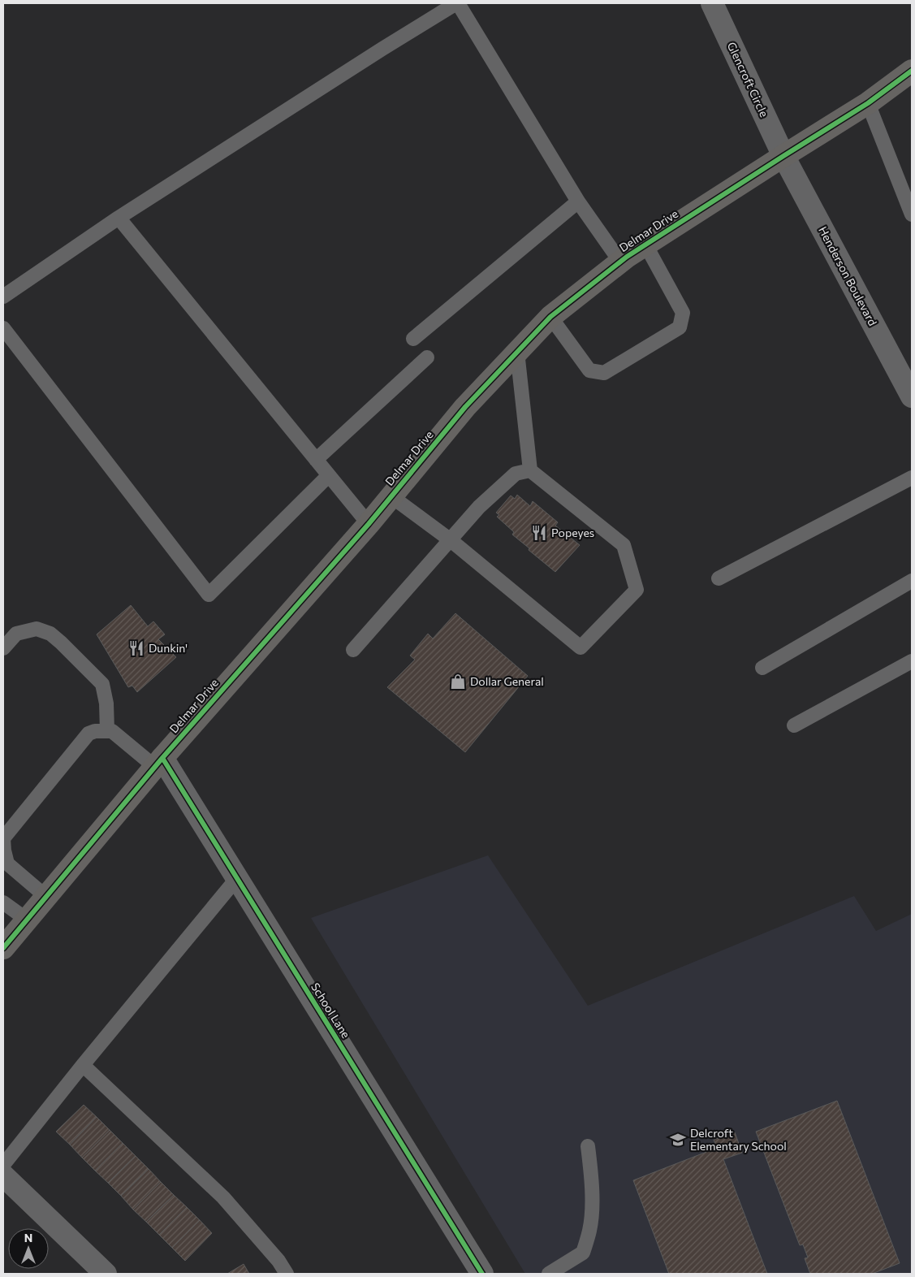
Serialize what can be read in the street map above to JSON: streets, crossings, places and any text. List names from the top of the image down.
{
  "streets": {
    "street": [
      "Glencroft Circle",
      "Delmar Drive",
      "Henderson Boulevard",
      "School Lane"
    ]
  },
  "crossings": [
    ["Glencroft Circle", "Delmar Drive"],
    ["Glencroft Circle", "Henderson Boulevard"],
    ["Delmar Drive", "Henderson Boulevard"],
    ["Delmar Drive", "School Lane"]
  ],
  "places": {
    "restaurant": ["Popeyes", "Dunkin'"],
    "shop": ["Dollar General"],
    "school or university": ["Delcroft Elementary School"]
  },
  "north": "top"
}
